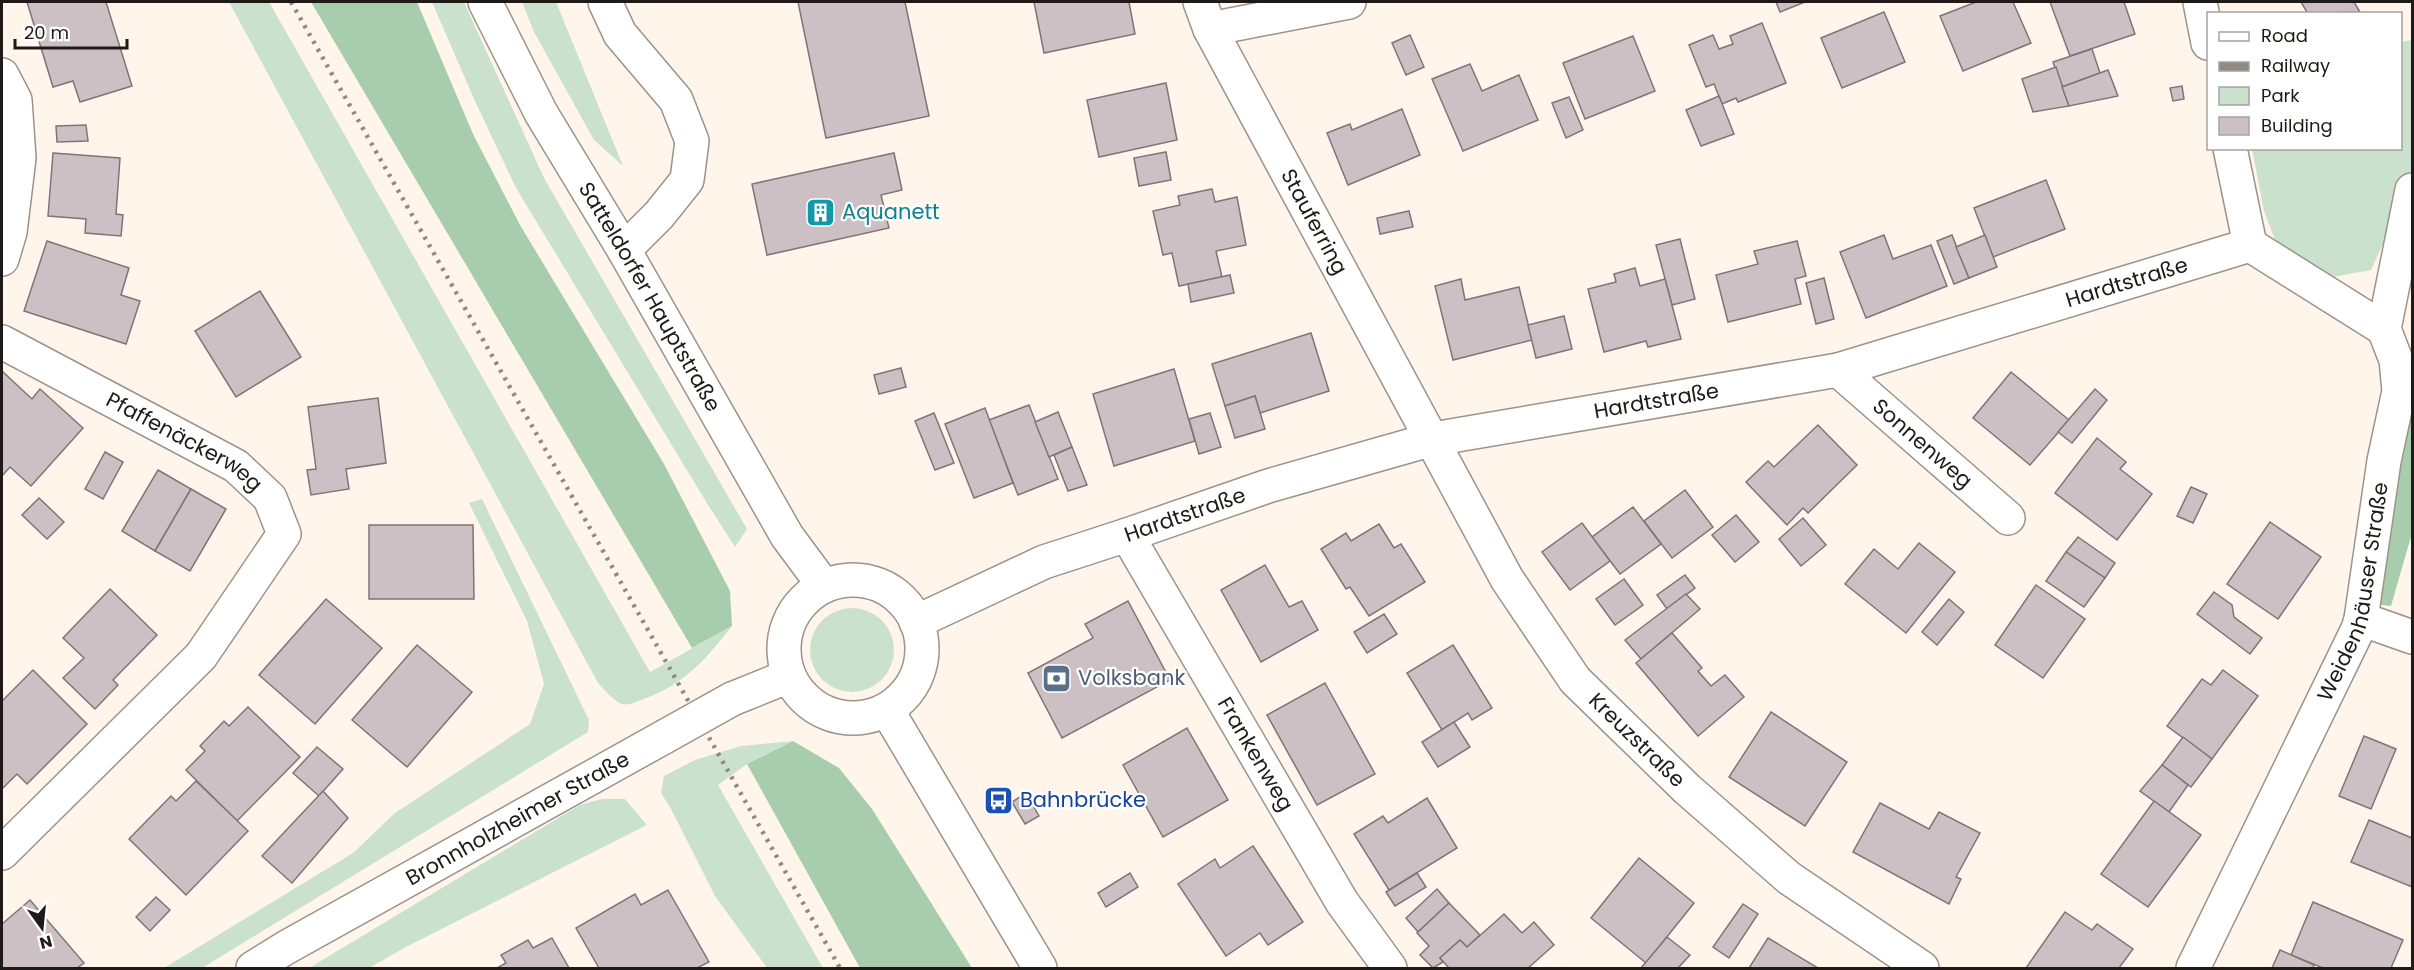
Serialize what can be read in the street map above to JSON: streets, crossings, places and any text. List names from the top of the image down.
{
  "streets": {
    "street": [
      "Stauferring",
      "Hardtstraße",
      "Satteldorfer Hauptstraße",
      "Pfaffenäckerweg",
      "Sonnenweg",
      "Weidenhäuser Straße",
      "Kreuzstraße",
      "Frankenweg",
      "Bronnholzheimer Straße"
    ]
  },
  "crossings": [
    ["Stauferring", "Hardtstraße"],
    ["Stauferring", "Kreuzstraße"],
    ["Hardtstraße", "Satteldorfer Hauptstraße"],
    ["Hardtstraße", "Sonnenweg"],
    ["Hardtstraße", "Kreuzstraße"],
    ["Hardtstraße", "Frankenweg"],
    ["Hardtstraße", "Bronnholzheimer Straße"],
    ["Satteldorfer Hauptstraße", "Bronnholzheimer Straße"]
  ],
  "places": {
    "building": ["Aquanett"],
    "bank": ["Volksbank"],
    "bus stop": ["Bahnbrücke"]
  },
  "legend": [
    "Road",
    "Railway",
    "Park",
    "Building"
  ],
  "scale_bar": "20 m",
  "north": "bottom"
}
